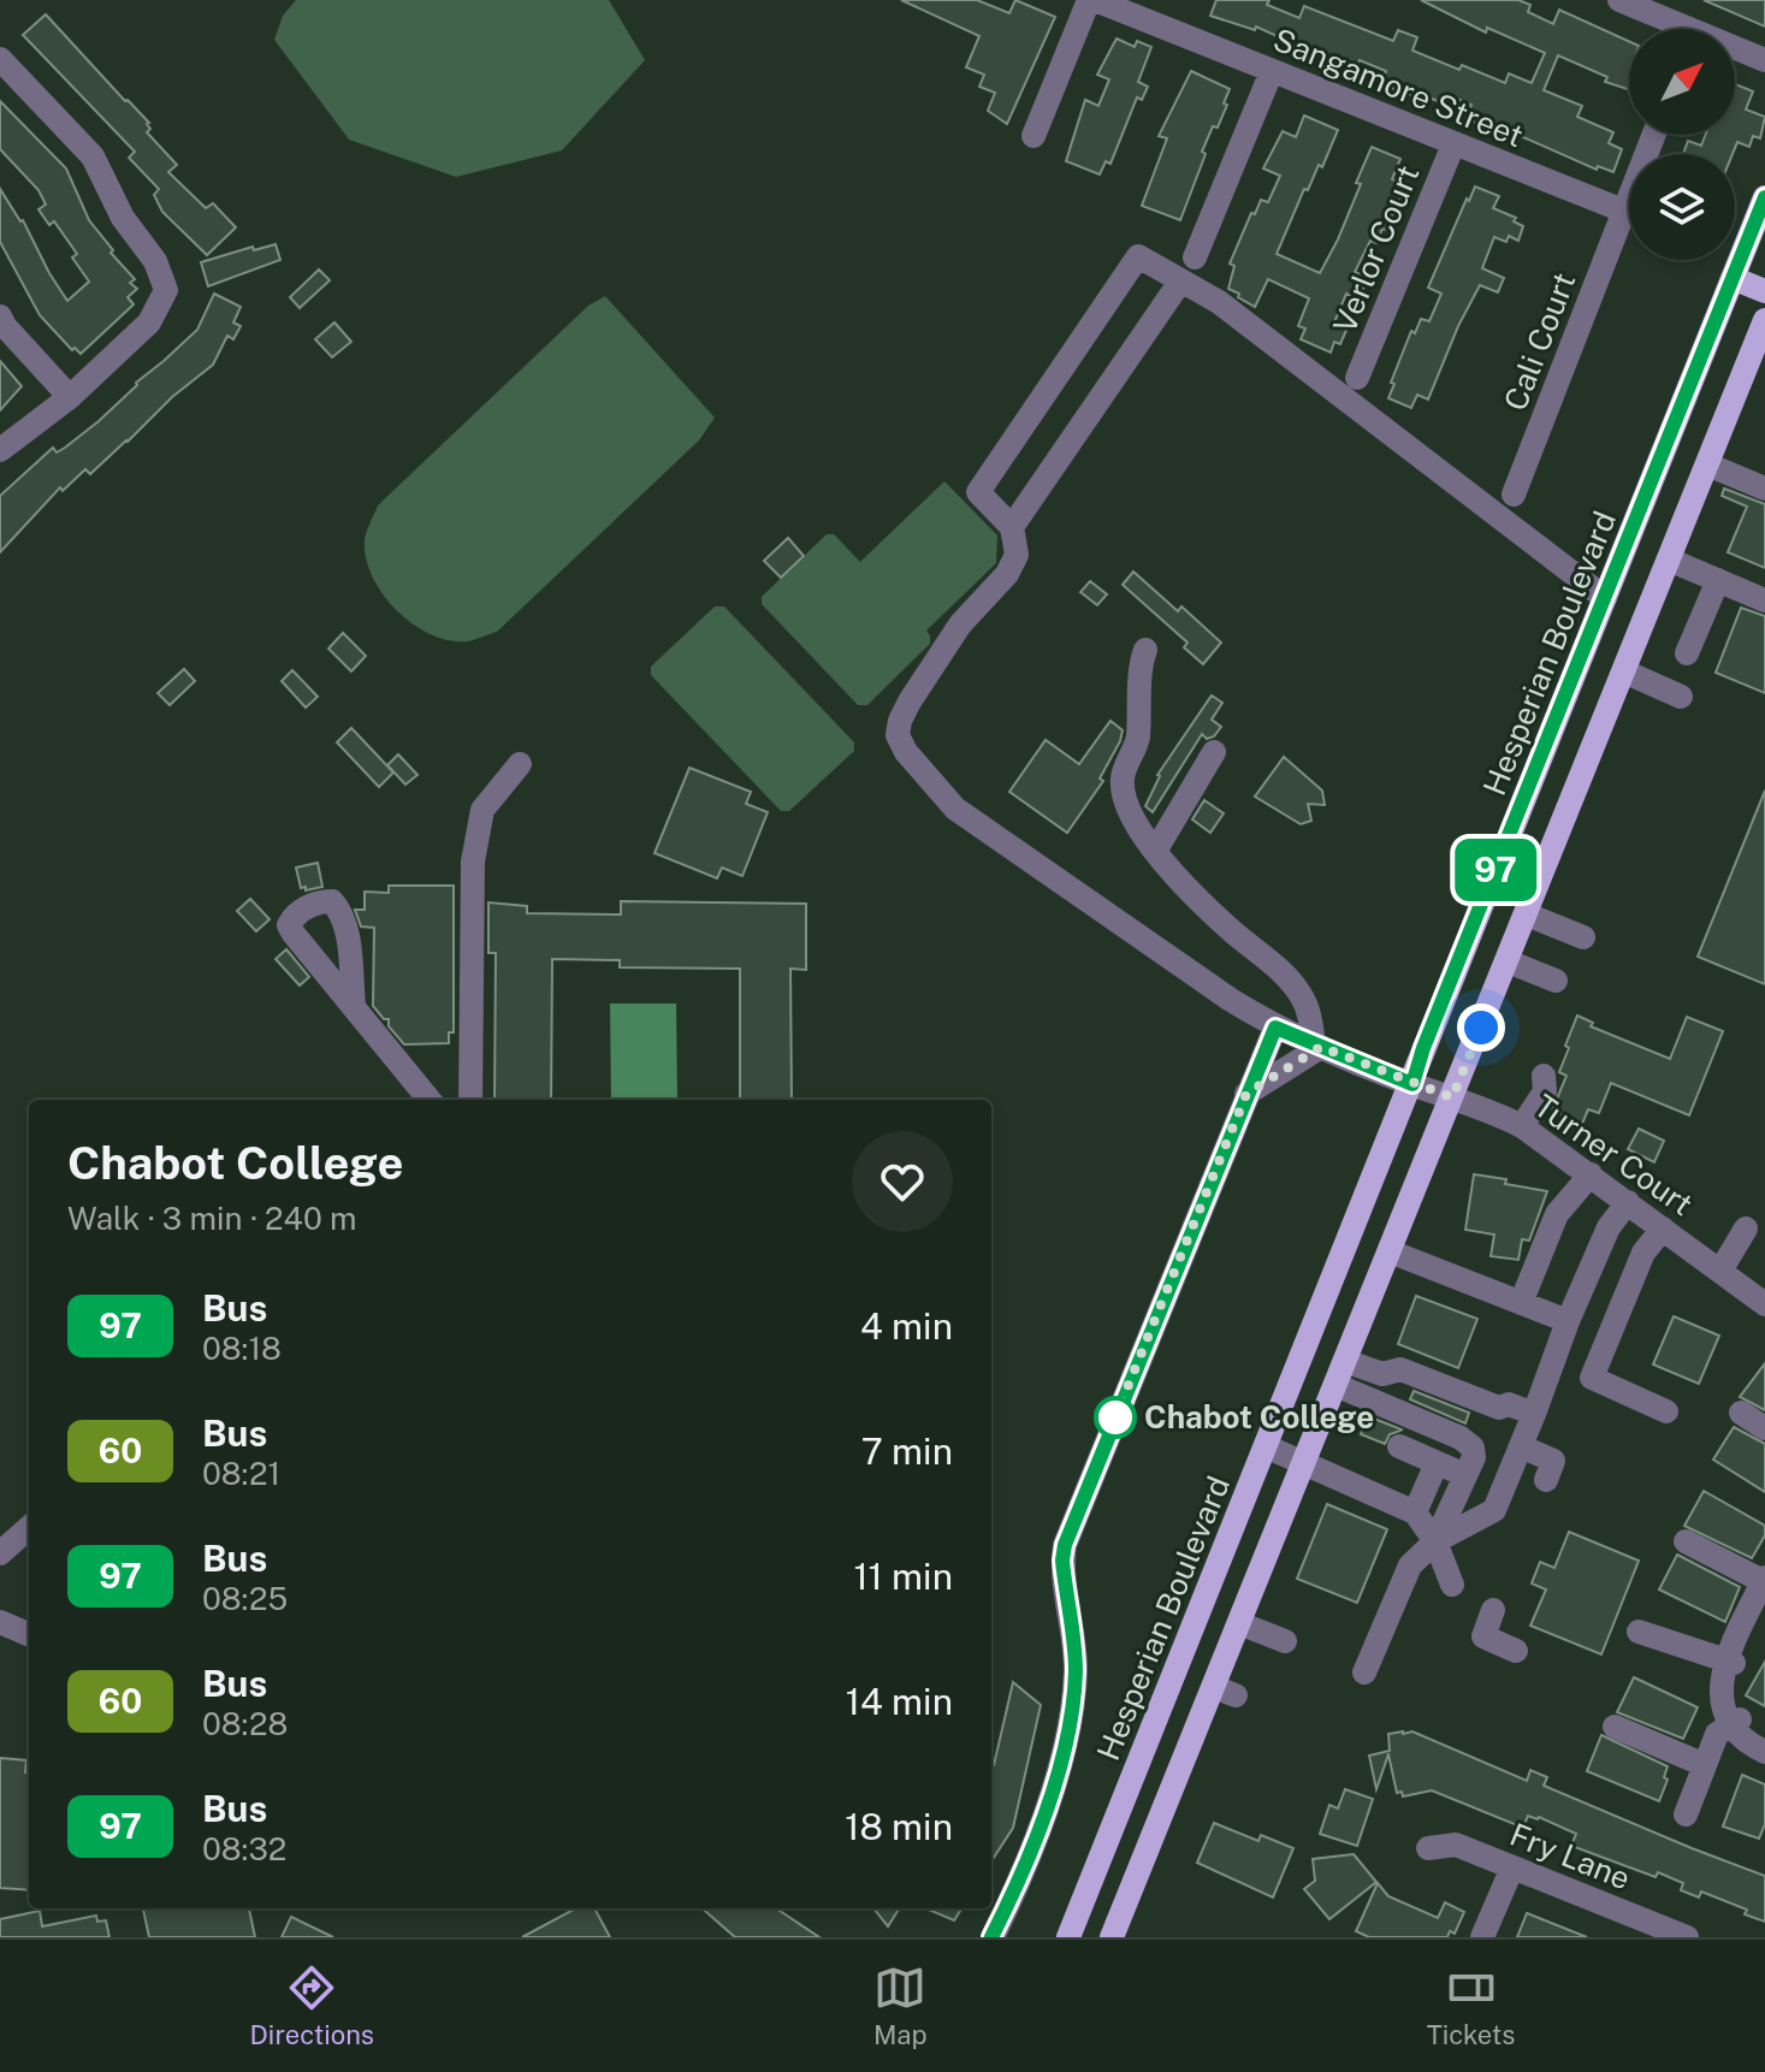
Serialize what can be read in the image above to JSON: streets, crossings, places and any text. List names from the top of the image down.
{
  "streets": {
    "main road": ["Hesperian Boulevard"],
    "street": [
      "Sangamore Street",
      "Verlor Court",
      "Cali Court",
      "Turner Court",
      "Fry Lane"
    ]
  },
  "crossings": [
    ["Sangamore Street", "Verlor Court"],
    ["Sangamore Street", "Cali Court"],
    ["Hesperian Boulevard", "Turner Court"]
  ],
  "places": ["Chabot College"],
  "lines": ["bus line 97"],
  "north": "top right",
  "page": {
    "on_map": "97",
    "heading": ["Chabot College", "Walk · 3 min · 240 m"],
    "list": [
      {
        "mark": "97",
        "name": "Bus",
        "note": "08:18",
        "value": "4 min"
      },
      {
        "mark": "60",
        "name": "Bus",
        "note": "08:21",
        "value": "7 min"
      },
      {
        "mark": "97",
        "name": "Bus",
        "note": "08:25",
        "value": "11 min"
      },
      {
        "mark": "60",
        "name": "Bus",
        "note": "08:28",
        "value": "14 min"
      },
      {
        "mark": "97",
        "name": "Bus",
        "note": "08:32",
        "value": "18 min"
      }
    ],
    "tabs": ["Directions", "Map", "Tickets"]
  }
}
